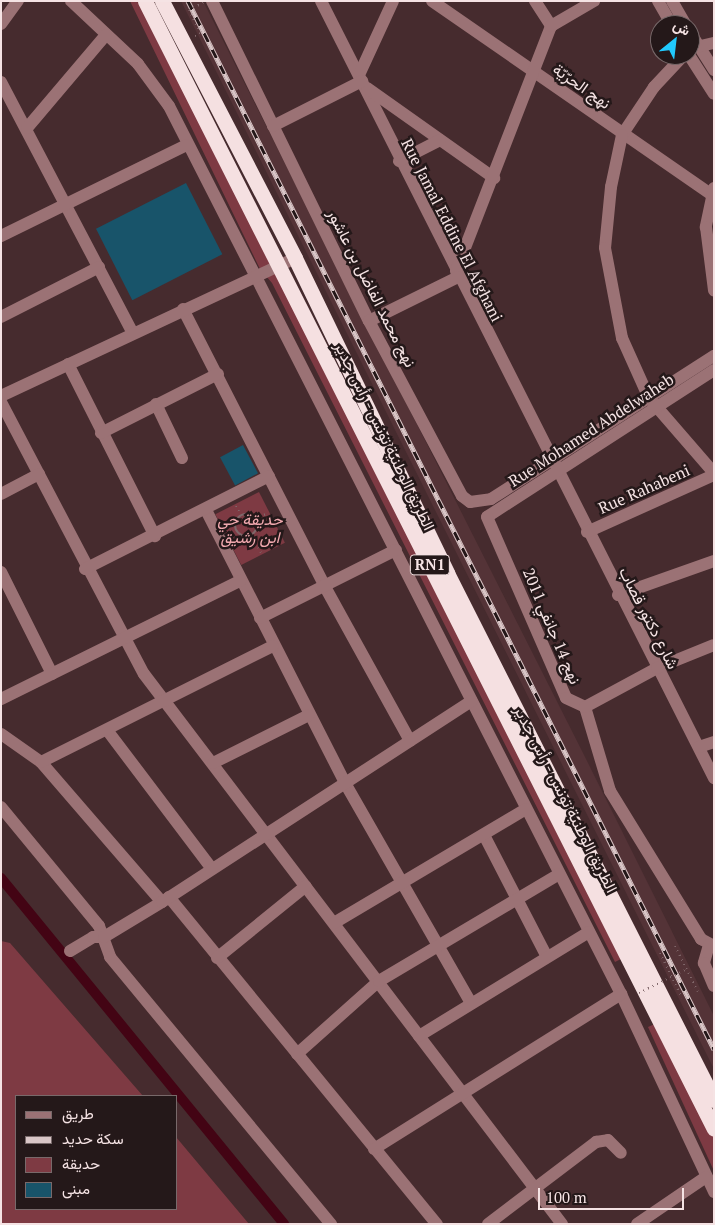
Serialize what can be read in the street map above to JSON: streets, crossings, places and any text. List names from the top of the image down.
{
  "streets": {
    "highway": ["الطريق الوطنية تونس - رأس جدير", "RN1"],
    "street": [
      "نهج الحرّيّة",
      "Rue Jamal Eddine El Afghani",
      "نهج محمد الفاضل بن عاشور",
      "Rue Mohamed Abdelwaheb",
      "Rue Rahabeni",
      "شارع دكتور قصاب",
      "نهج 14 جانفي 2011"
    ]
  },
  "crossings": [
    ["Rue Jamal Eddine El Afghani", "نهج محمد الفاضل بن عاشور"],
    ["Rue Jamal Eddine El Afghani", "Rue Mohamed Abdelwaheb"],
    ["Rue Jamal Eddine El Afghani", "شارع دكتور قصاب"],
    ["نهج محمد الفاضل بن عاشور", "Rue Mohamed Abdelwaheb"],
    ["نهج محمد الفاضل بن عاشور", "شارع دكتور قصاب"],
    ["Rue Mohamed Abdelwaheb", "شارع دكتور قصاب"],
    ["Rue Mohamed Abdelwaheb", "نهج 14 جانفي 2011"],
    ["Rue Rahabeni", "شارع دكتور قصاب"]
  ],
  "parks": ["حديقة حي ابن رشيق"],
  "legend": [
    "طريق",
    "سكة حديد",
    "حديقة",
    "مبنى"
  ],
  "scale_bar": "100 m",
  "north": "top right"
}
